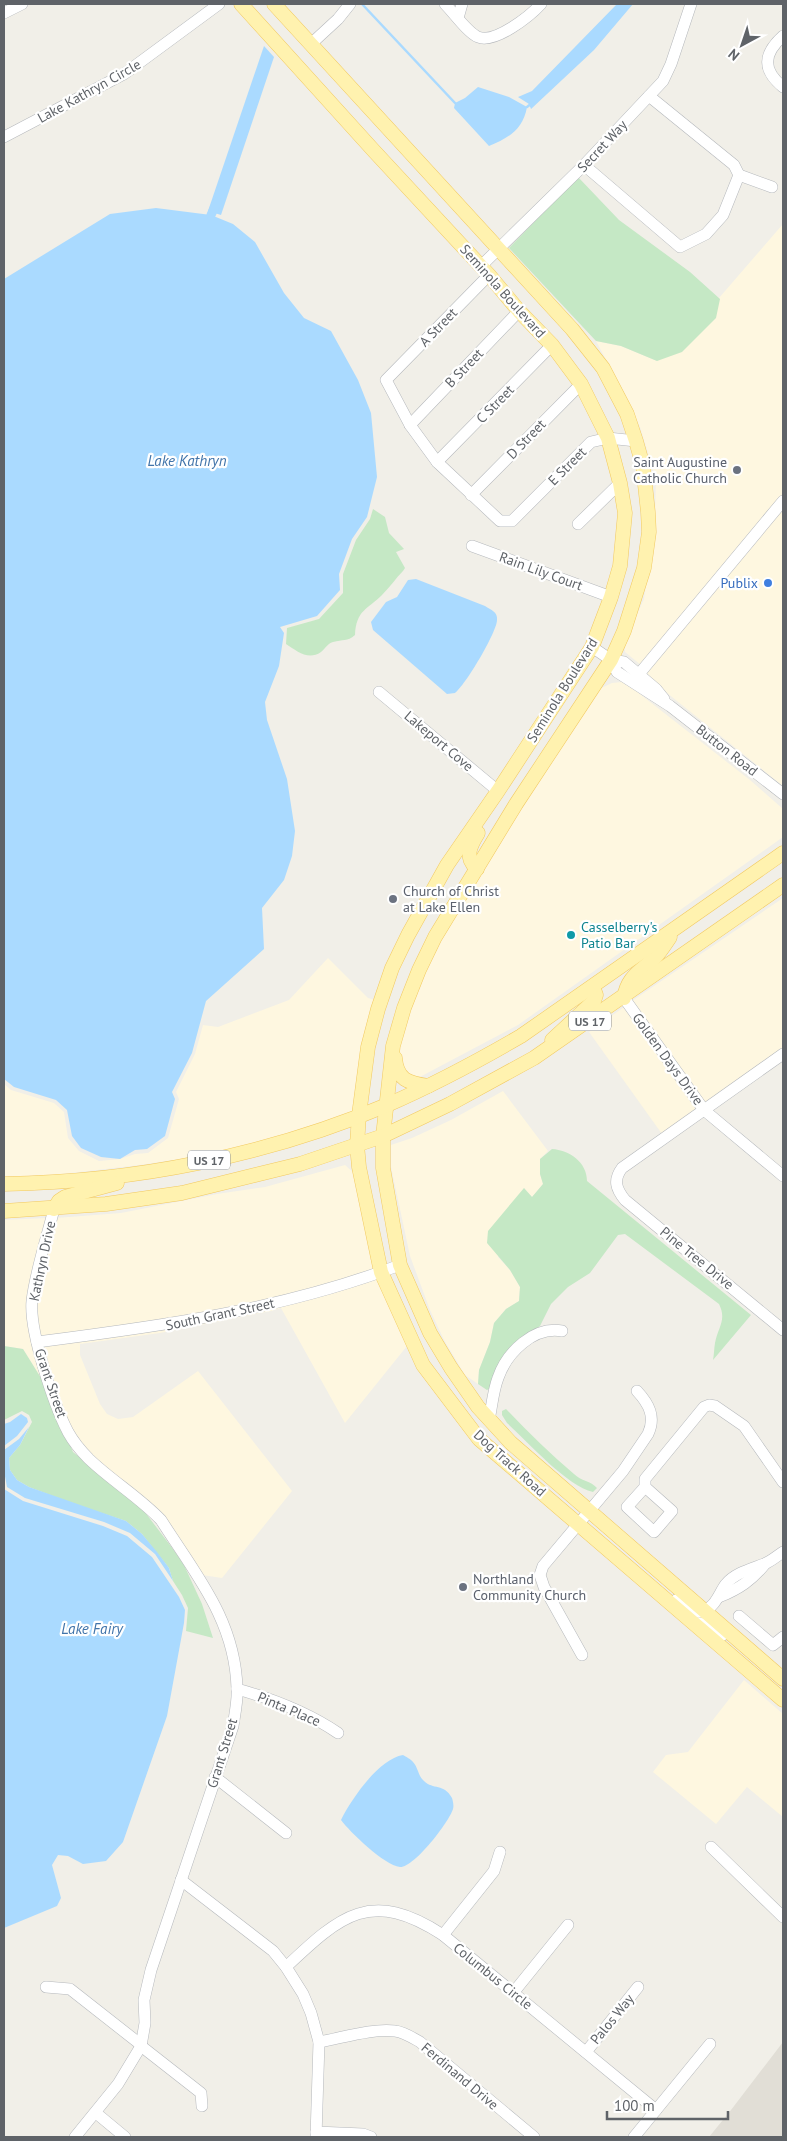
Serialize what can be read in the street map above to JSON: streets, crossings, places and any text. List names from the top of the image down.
{
  "streets": {
    "main road": ["Seminola Boulevard", "US 17", "Dog Track Road"],
    "street": [
      "Lake Kathryn Circle",
      "Secret Way",
      "A Street",
      "B Street",
      "C Street",
      "D Street",
      "E Street",
      "Rain Lily Court",
      "Lakeport Cove",
      "Button Road",
      "Golden Days Drive",
      "Pine Tree Drive",
      "Kathryn Drive",
      "South Grant Street",
      "Grant Street",
      "Pinta Place",
      "Columbus Circle",
      "Palos Way",
      "Ferdinand Drive"
    ]
  },
  "crossings": [
    ["Secret Way", "Seminola Boulevard"],
    ["Secret Way", "A Street"],
    ["Seminola Boulevard", "A Street"],
    ["Seminola Boulevard", "B Street"],
    ["Seminola Boulevard", "C Street"],
    ["Seminola Boulevard", "D Street"],
    ["Seminola Boulevard", "E Street"],
    ["Seminola Boulevard", "Rain Lily Court"],
    ["Seminola Boulevard", "Lakeport Cove"],
    ["Seminola Boulevard", "Button Road"],
    ["Seminola Boulevard", "US 17"],
    ["Seminola Boulevard", "Dog Track Road"],
    ["A Street", "B Street"],
    ["D Street", "E Street"],
    ["US 17", "Golden Days Drive"],
    ["US 17", "Kathryn Drive"],
    ["US 17", "Dog Track Road"],
    ["Golden Days Drive", "Pine Tree Drive"],
    ["Kathryn Drive", "South Grant Street"],
    ["Kathryn Drive", "Grant Street"],
    ["South Grant Street", "Grant Street"],
    ["South Grant Street", "Dog Track Road"],
    ["Grant Street", "Pinta Place"],
    ["Columbus Circle", "Palos Way"]
  ],
  "water": ["Lake Kathryn", "Lake Fairy"],
  "places": [
    "Saint Augustine Catholic Church",
    "Publix",
    "Church of Christ at Lake Ellen",
    "Casselberry's Patio Bar",
    "Northland Community Church"
  ],
  "scale_bar": "100 m",
  "north": "bottom left"
}
